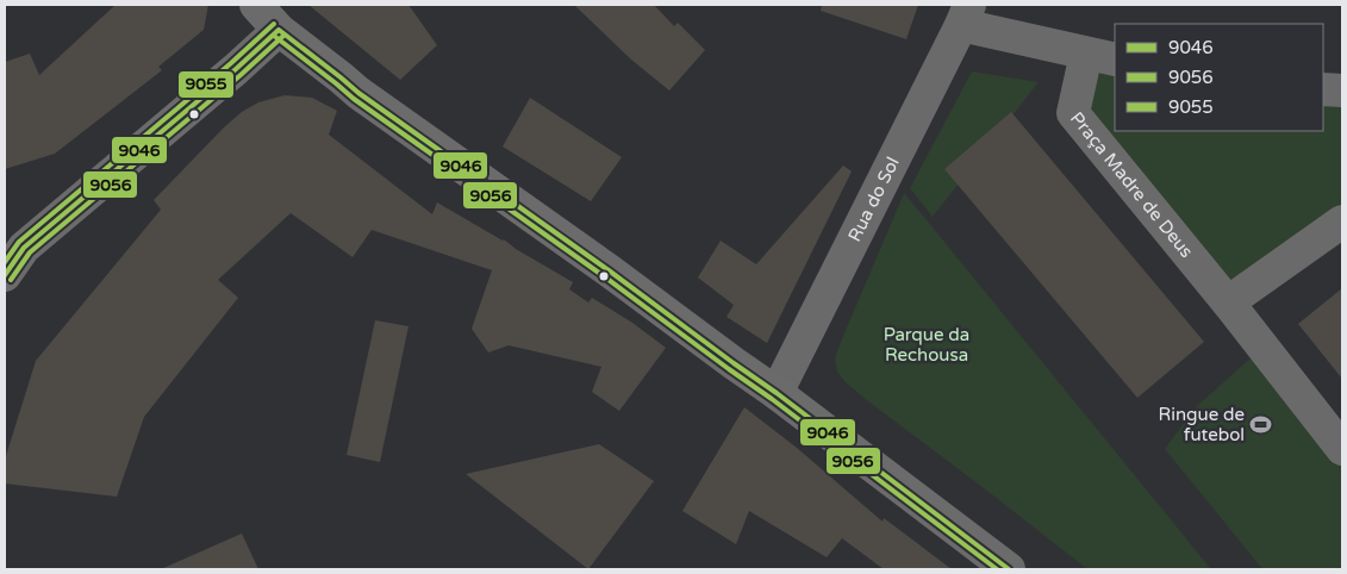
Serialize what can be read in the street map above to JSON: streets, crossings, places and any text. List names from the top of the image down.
{
  "streets": {
    "street": ["Praça Madre de Deus", "Rua do Sol"]
  },
  "parks": ["Parque da Rechousa"],
  "places": {
    "sports": ["Ringue de futebol"]
  },
  "lines": ["transit line 9055", "transit line 9046", "transit line 9056"],
  "legend": ["9046", "9056", "9055"]
}
